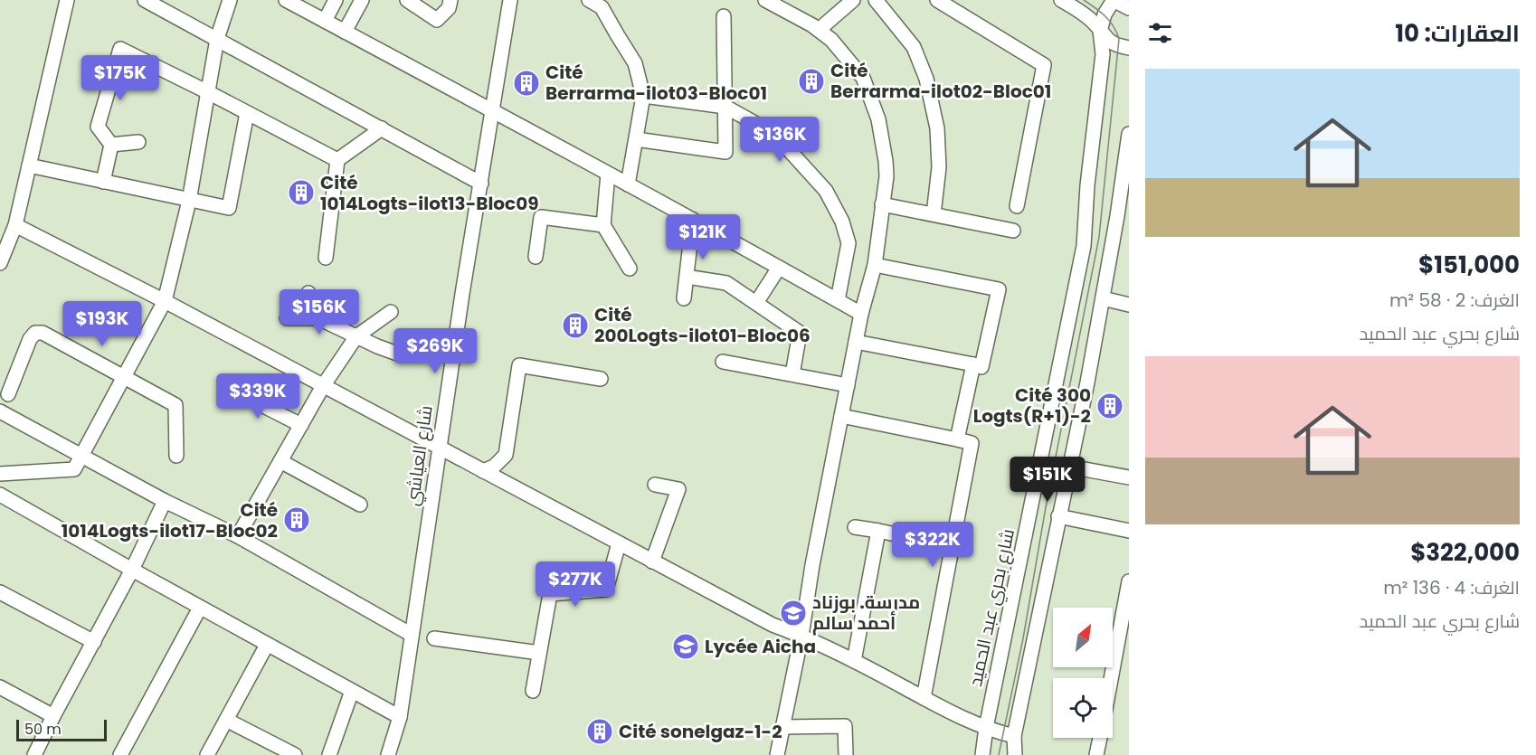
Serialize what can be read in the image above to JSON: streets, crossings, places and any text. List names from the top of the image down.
{
  "streets": {
    "street": ["شارع العياشي", "شارع بحري عبد الحميد"]
  },
  "places": {
    "building": [
      "Cité Berrarma-ilot02-Bloc01",
      "Cité Berrarma-ilot03-Bloc01",
      "Cité 1014Logts-ilot13-Bloc09",
      "Cité 200Logts-ilot01-Bloc06",
      "Cité 300 Logts(R+1)-2",
      "Cité 1014Logts-ilot17-Bloc02",
      "Cité sonelgaz-1-2"
    ],
    "school or university": ["مدرسة. بوزناد أحمد سالم", "Lycée Aicha"]
  },
  "scale_bar": "50 m",
  "north": "top right",
  "page": {
    "heading": "العقارات: 10",
    "price": [
      "$175K",
      "$136K",
      "$121K",
      "$156K",
      "$193K",
      "$269K",
      "$339K",
      "$151K",
      "$322K",
      "$277K"
    ],
    "list": [
      {
        "name": "$151,000",
        "note": "الغرف: 2 · 58 m² · شارع بحري عبد الحميد"
      },
      {
        "name": "$322,000",
        "note": "الغرف: 4 · 136 m² · شارع بحري عبد الحميد"
      }
    ],
    "scale": "50 m"
  }
}
